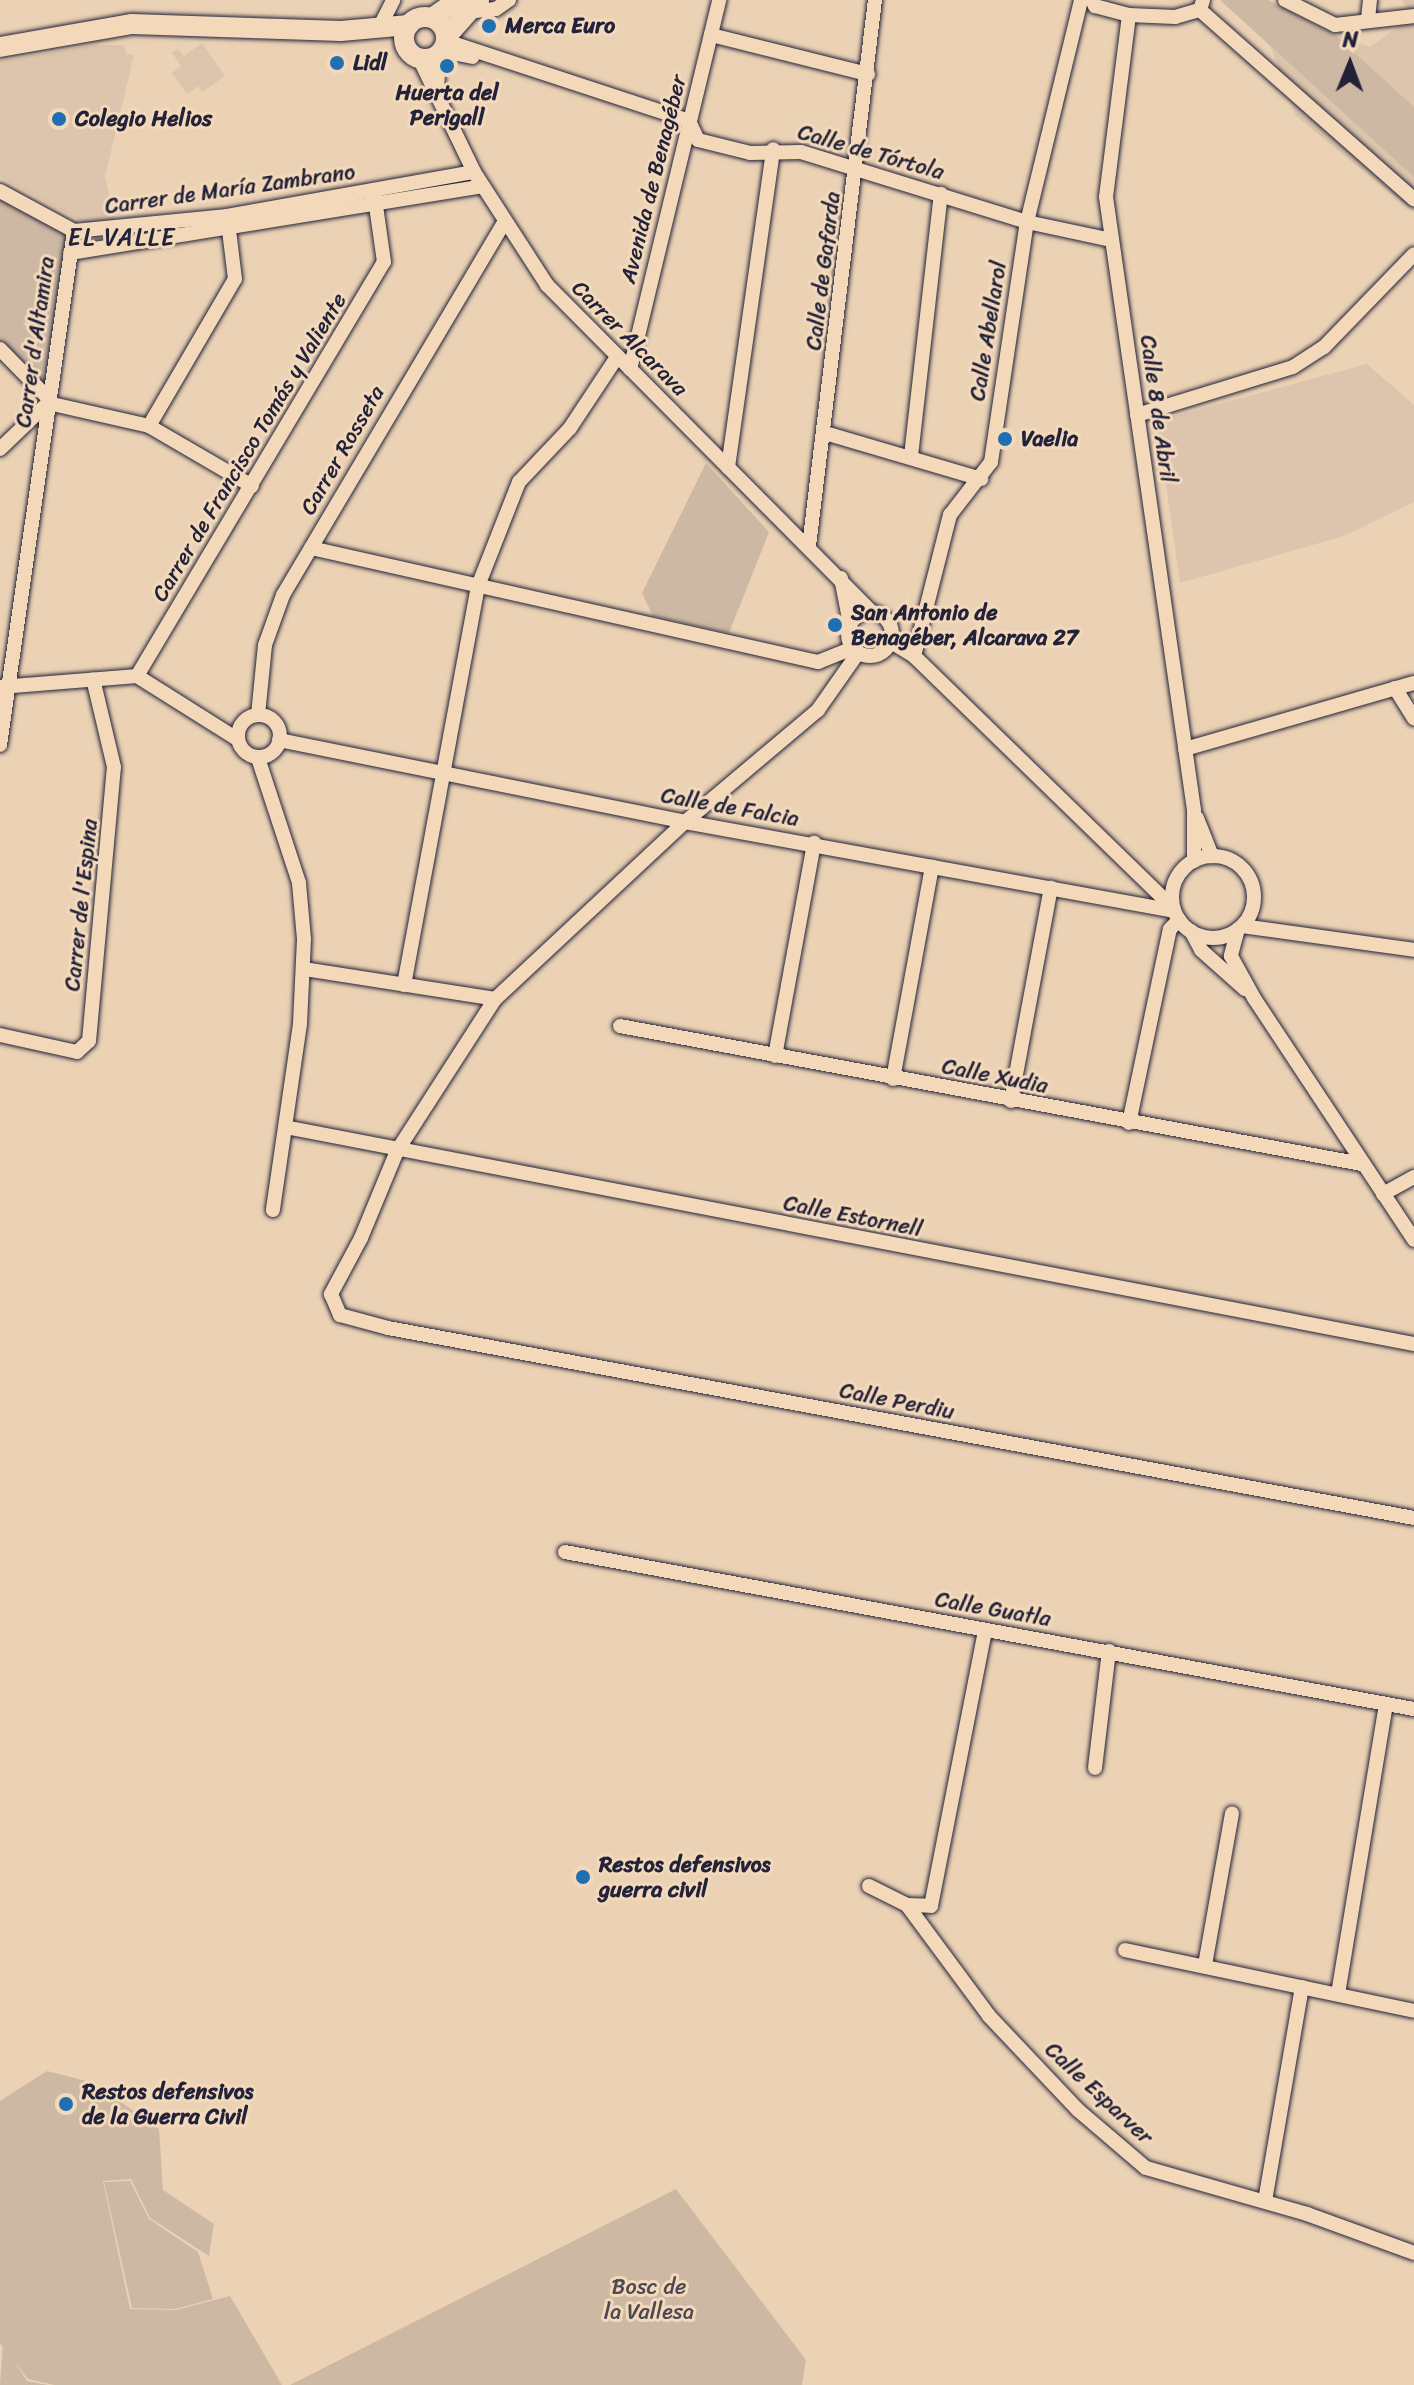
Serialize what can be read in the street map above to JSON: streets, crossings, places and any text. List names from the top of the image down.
{
  "streets": {
    "street": [
      "Calle de Tórtola",
      "Avenida de Benagéber",
      "Carrer de María Zambrano",
      "Calle de Gafarda",
      "Calle Abellarol",
      "Carrer Alcarava",
      "Carrer d'Altamira",
      "Calle 8 de Abril",
      "Carrer de Francisco Tomás y Valiente",
      "Carrer Rosseta",
      "Calle de Falcia",
      "Carrer de l'Espina",
      "Calle Xudia",
      "Calle Estornell",
      "Calle Perdiu",
      "Calle Guatla",
      "Calle Esparver"
    ]
  },
  "crossings": [
    ["Calle de Tórtola", "Avenida de Benagéber"],
    ["Calle de Tórtola", "Calle de Gafarda"],
    ["Calle de Tórtola", "Calle Abellarol"],
    ["Calle de Tórtola", "Carrer Alcarava"],
    ["Calle de Tórtola", "Calle 8 de Abril"],
    ["Avenida de Benagéber", "Carrer Alcarava"],
    ["Carrer de María Zambrano", "Carrer Alcarava"],
    ["Carrer de María Zambrano", "Carrer d'Altamira"],
    ["Carrer de María Zambrano", "Carrer de Francisco Tomás y Valiente"],
    ["Calle de Gafarda", "Carrer Alcarava"],
    ["Carrer Alcarava", "Carrer Rosseta"],
    ["Carrer Alcarava", "Calle Perdiu"],
    ["Calle 8 de Abril", "Calle de Falcia"],
    ["Carrer Rosseta", "Calle de Falcia"],
    ["Calle de Falcia", "Calle Perdiu"],
    ["Calle Estornell", "Calle Perdiu"]
  ],
  "districts": ["EL VALLE"],
  "parks": ["Bosc de la Vallesa"],
  "places": [
    "Merca Euro",
    "Lidl",
    "Huerta del Perigall",
    "Colegio Helios",
    "Vaelia",
    "San Antonio de Benagéber, Alcarava 27",
    "Restos defensivos guerra civil",
    "Restos defensivos de la Guerra Civil"
  ],
  "north": "top"
}
